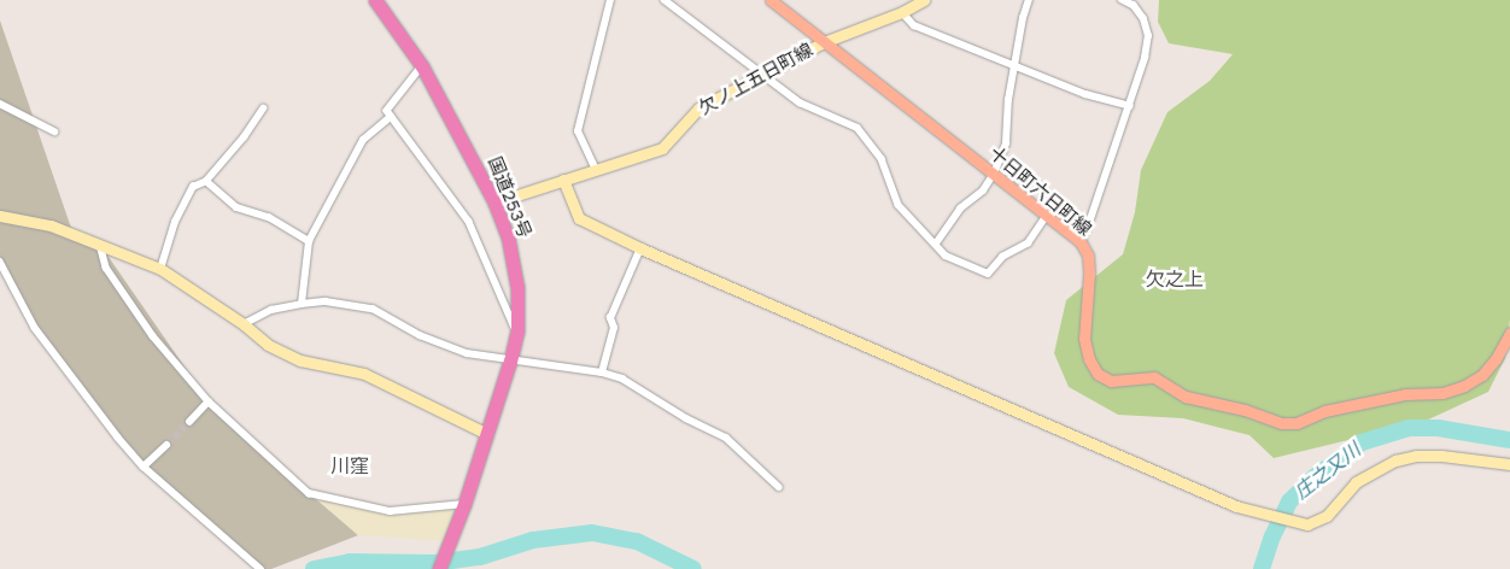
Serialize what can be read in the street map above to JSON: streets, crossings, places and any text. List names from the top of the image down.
{
  "streets": {
    "highway": ["国道253号"],
    "main road": ["十日町六日町線"],
    "street": ["欠ノ上五日町線"]
  },
  "crossings": [
    ["欠ノ上五日町線", "十日町六日町線"],
    ["欠ノ上五日町線", "国道253号"]
  ],
  "districts": ["欠之上", "川窪"],
  "water": ["庄之又川"]
}
